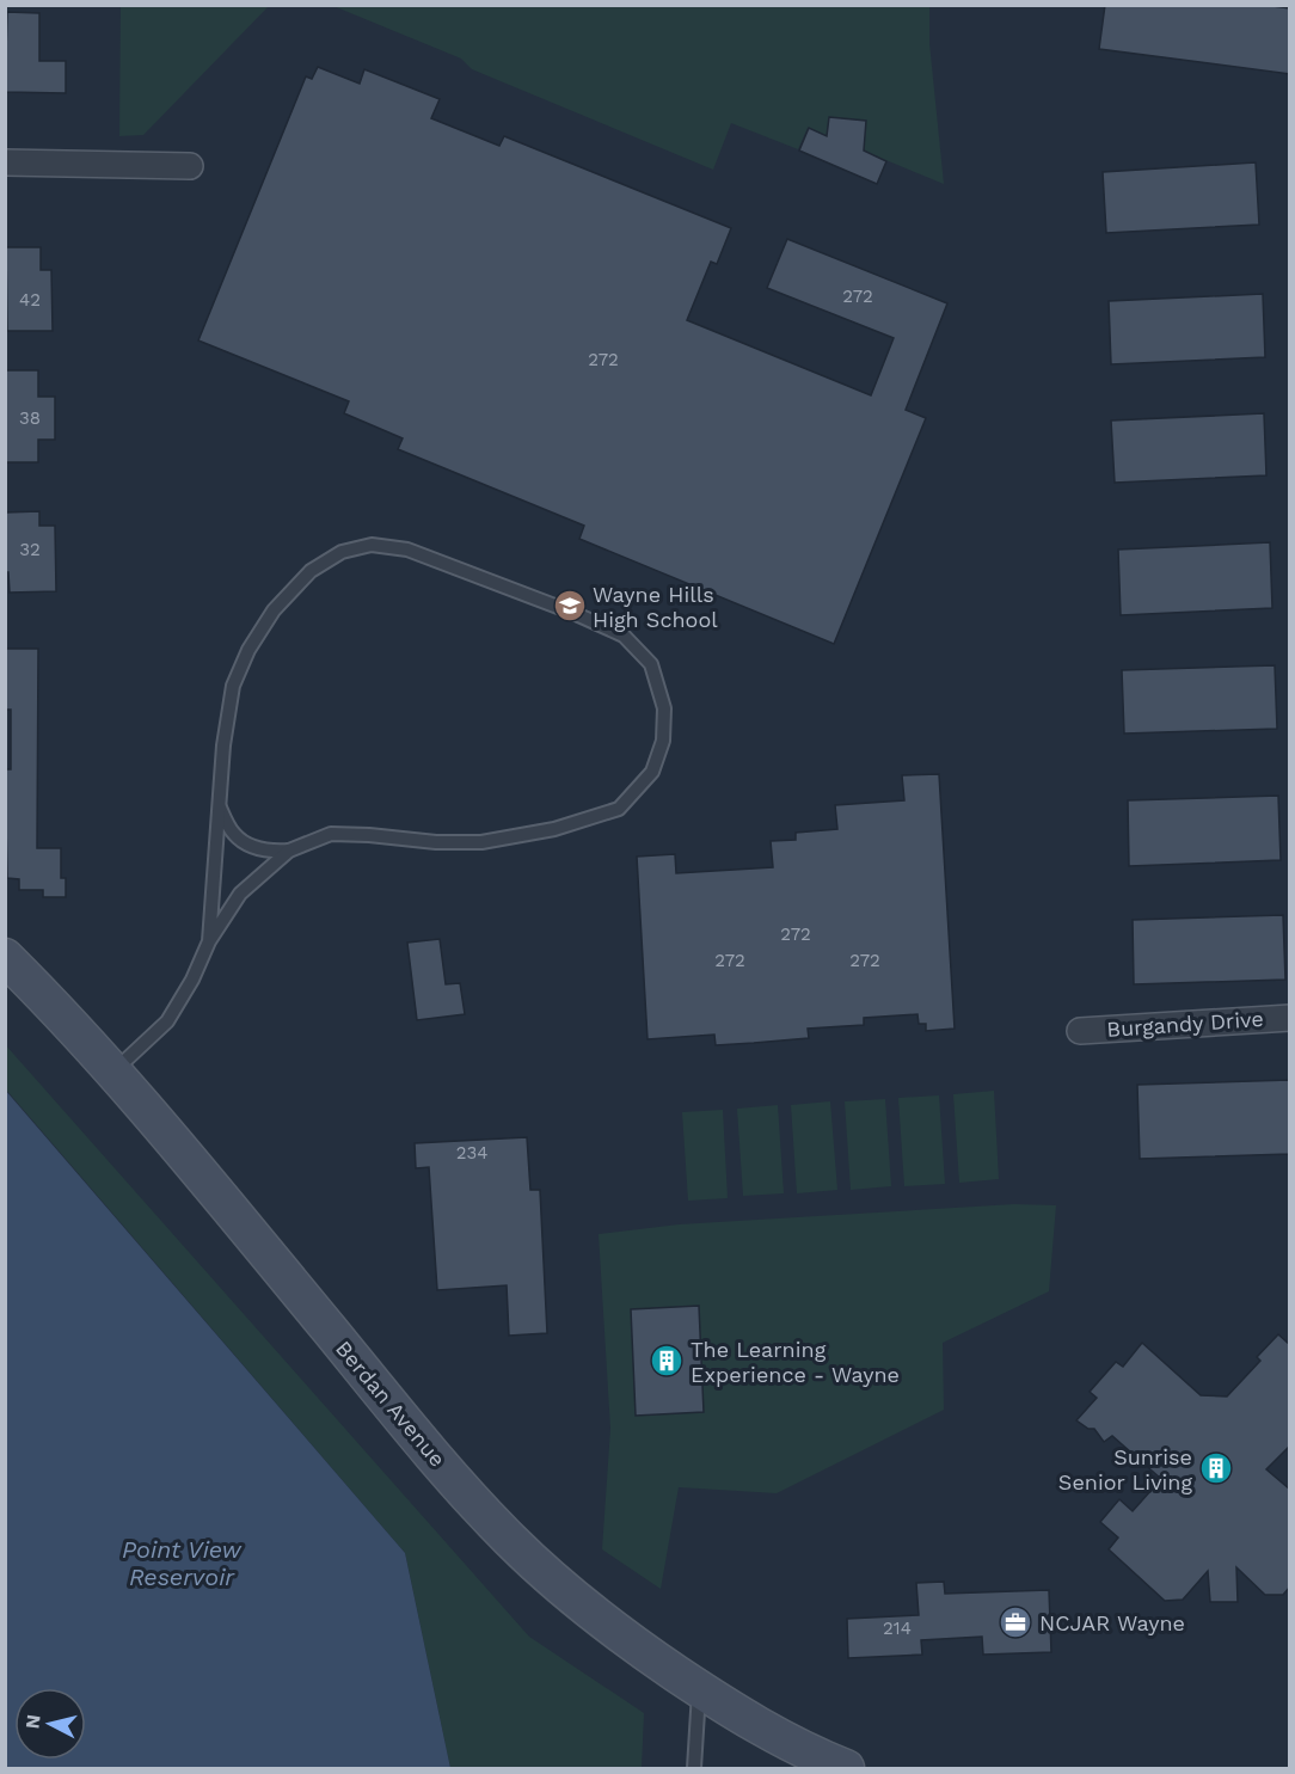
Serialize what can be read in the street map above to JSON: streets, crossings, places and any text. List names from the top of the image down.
{
  "streets": {
    "main road": ["Berdan Avenue"],
    "street": ["Burgandy Drive"]
  },
  "water": ["Point View Reservoir"],
  "places": {
    "school or university": ["Wayne Hills High School"],
    "building": ["The Learning Experience - Wayne", "Sunrise Senior Living"],
    "office": ["NCJAR Wayne"]
  },
  "house_numbers": [
    "272",
    "42",
    "272",
    "38",
    "32",
    "272",
    "272",
    "272",
    "234",
    "214"
  ],
  "north": "left"
}
